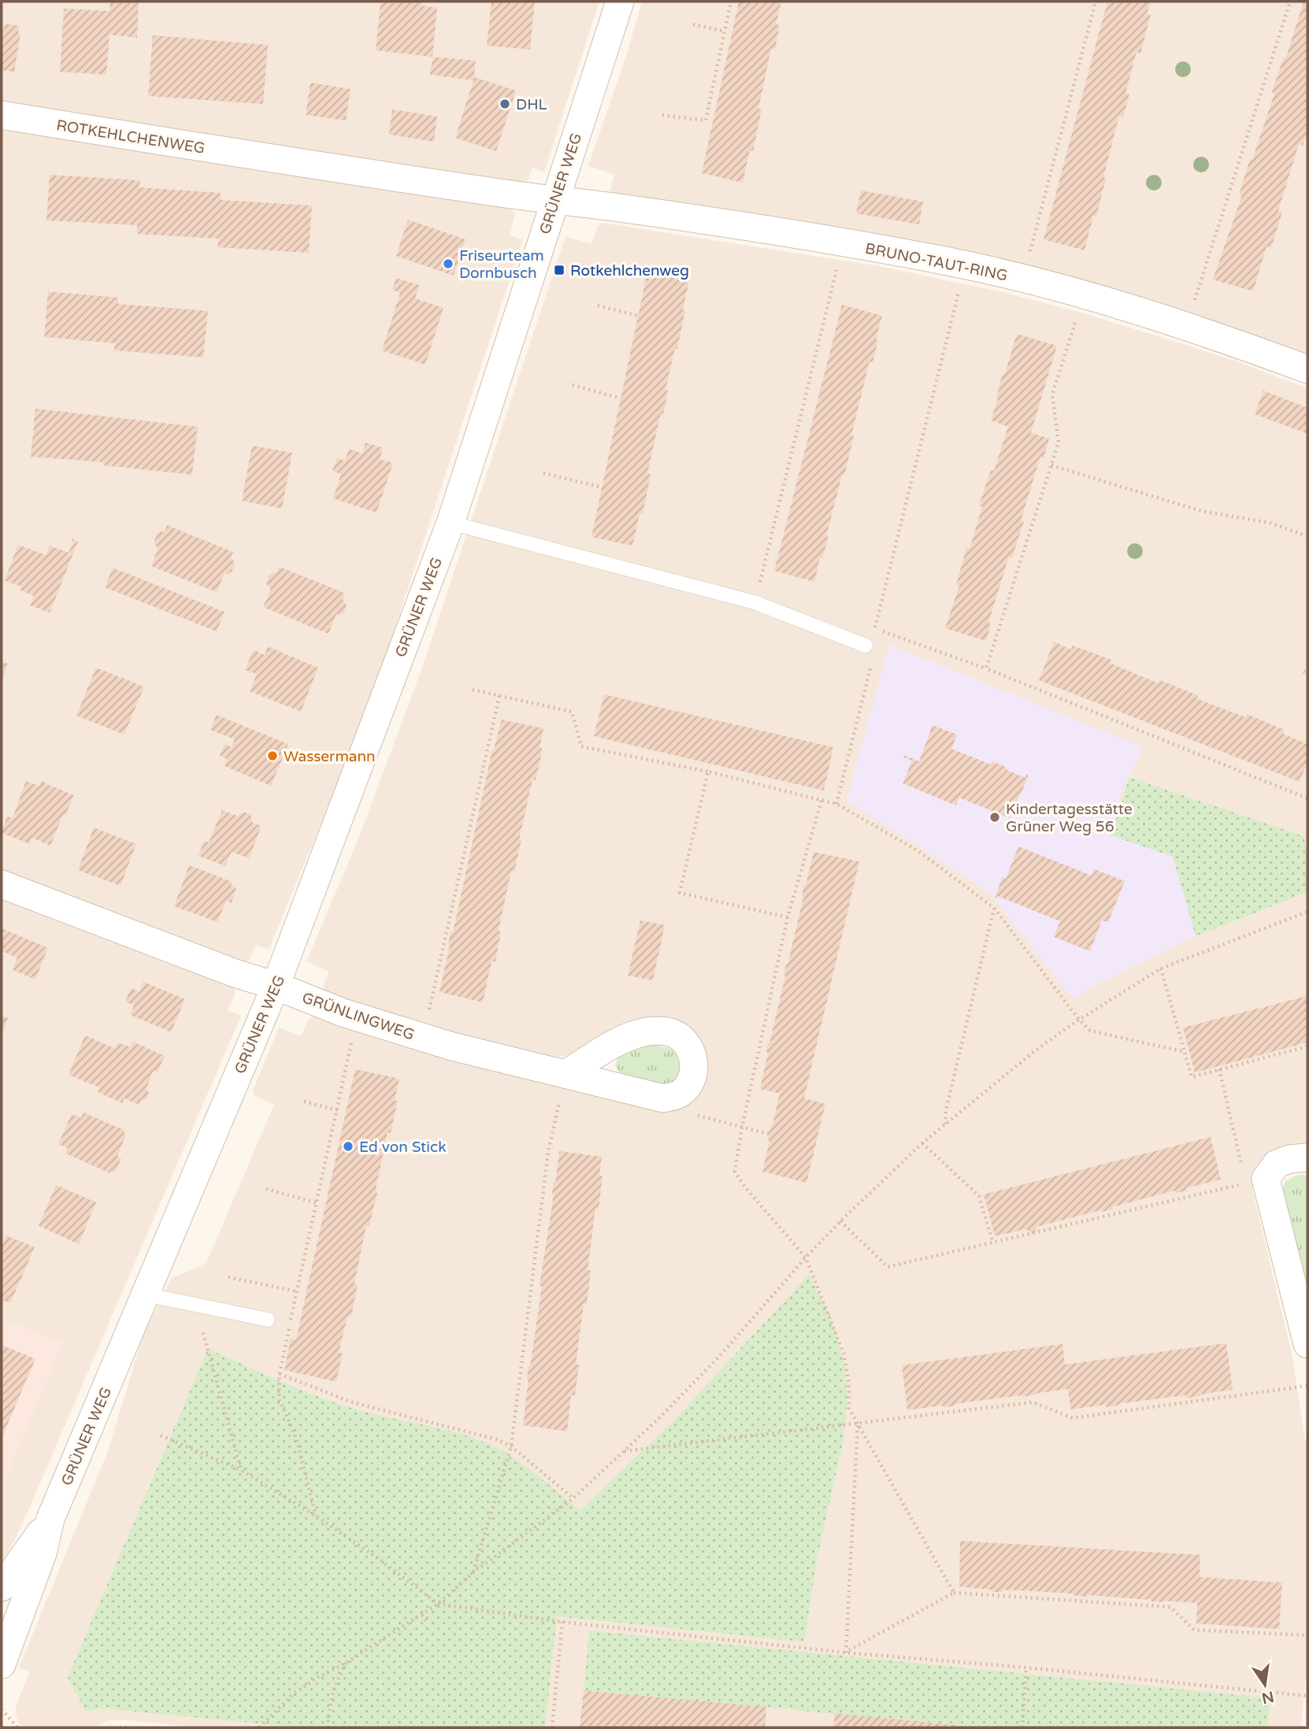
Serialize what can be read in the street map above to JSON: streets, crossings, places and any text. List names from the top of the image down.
{
  "streets": {
    "street": [
      "ROTKEHLCHENWEG",
      "GRÜNER WEG",
      "BRUNO-TAUT-RING",
      "GRÜNLINGWEG"
    ]
  },
  "crossings": [
    ["ROTKEHLCHENWEG", "GRÜNER WEG"],
    ["ROTKEHLCHENWEG", "BRUNO-TAUT-RING"],
    ["GRÜNER WEG", "BRUNO-TAUT-RING"],
    ["GRÜNER WEG", "GRÜNLINGWEG"]
  ],
  "places": {
    "other": [
      "DHL",
      "Friseurteam Dornbusch",
      "Wassermann",
      "Kindertagesstätte Grüner Weg 56",
      "Ed von Stick"
    ],
    "transit": ["Rotkehlchenweg"]
  },
  "north": "bottom"
}
